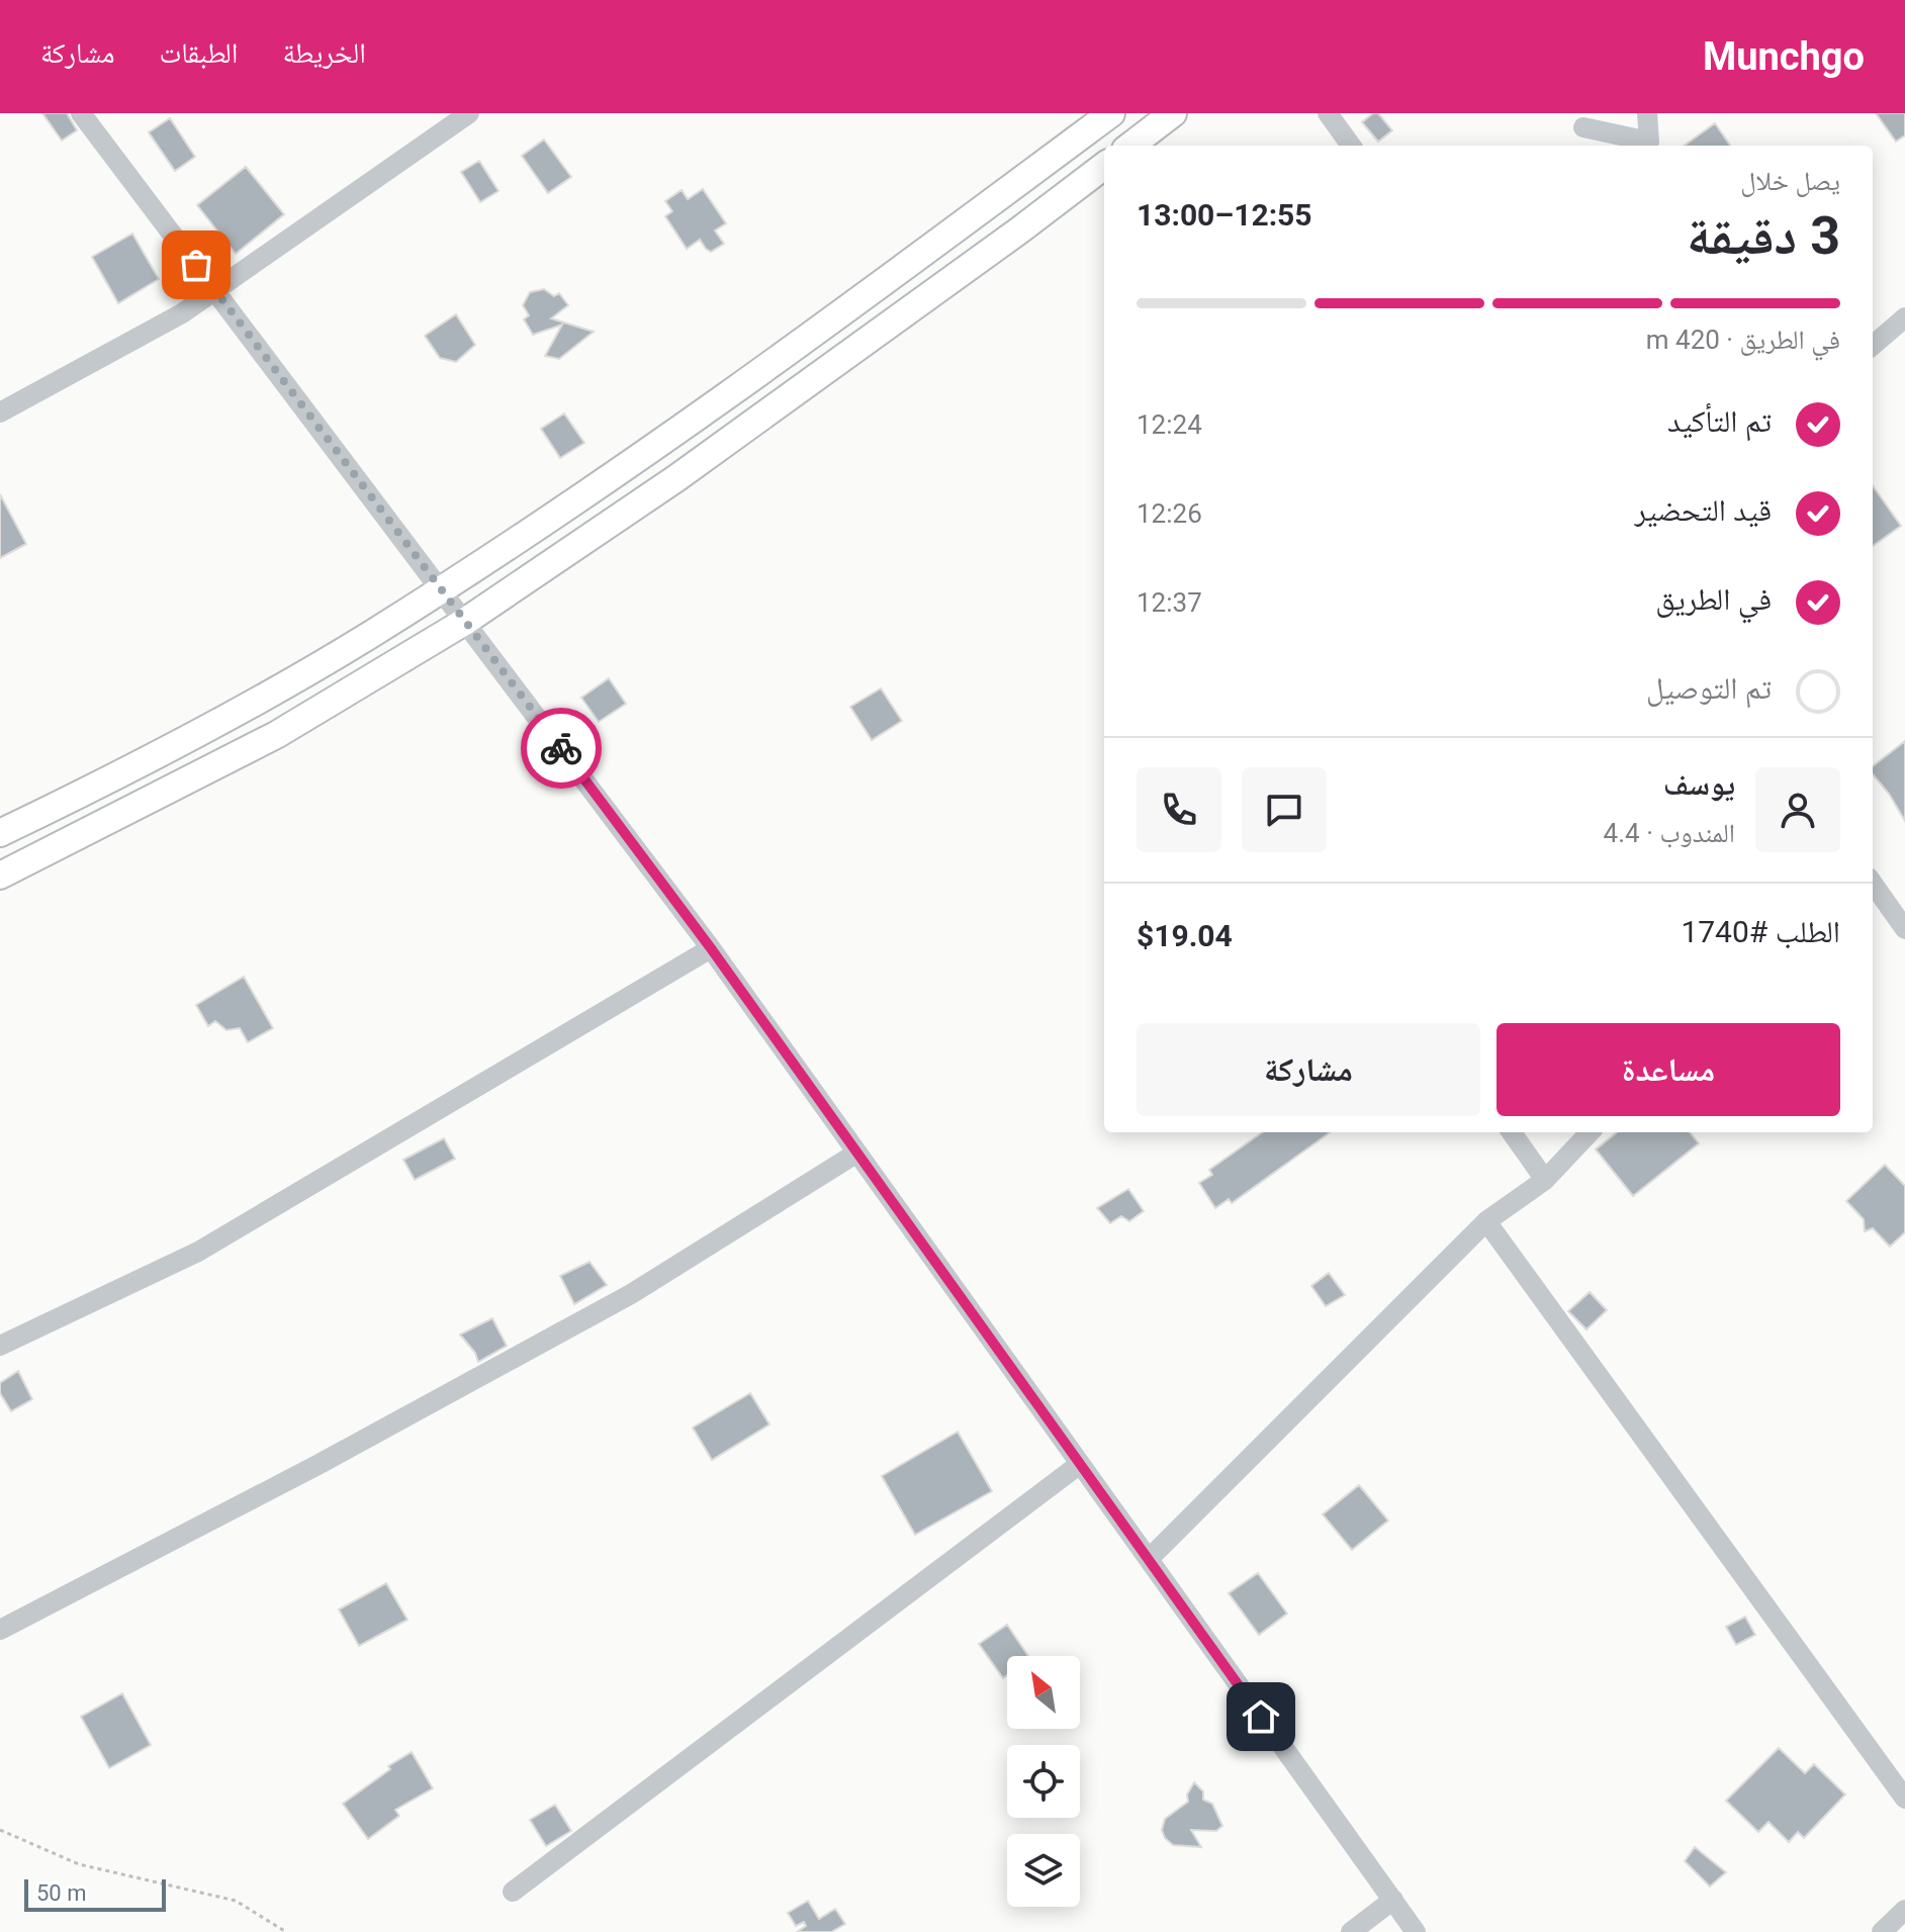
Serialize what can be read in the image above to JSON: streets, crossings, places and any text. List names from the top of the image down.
{
  "scale_bar": "50 m",
  "north": "top left",
  "page": {
    "header": "Munchgo",
    "nav": ["الخريطة", "الطبقات", "مشاركة"],
    "heading": ["3 دقيقة", "يصل خلال", "12:55–13:00"],
    "panel": [
      "يوسف",
      "المندوب · 4.4",
      "الطلب #1740",
      "$19.04"
    ],
    "bar": "في الطريق · 420 m",
    "list": [
      ["تم التأكيد", "12:24"],
      ["قيد التحضير", "12:26"],
      ["في الطريق", "12:37"],
      "تم التوصيل"
    ],
    "buttons": ["مساعدة", "مشاركة"],
    "scale": "50 m"
  }
}
